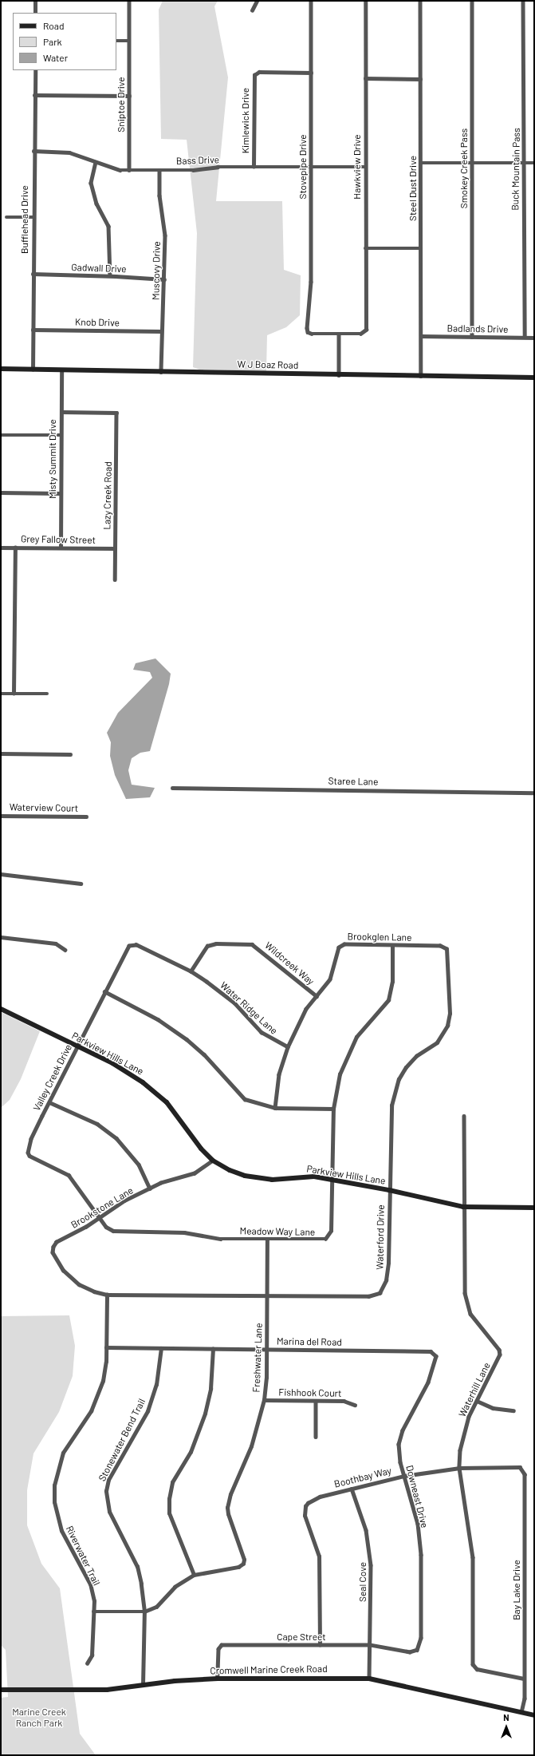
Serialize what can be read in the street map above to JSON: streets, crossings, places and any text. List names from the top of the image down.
{
  "streets": {
    "street": [
      "Sniptoe Drive",
      "Kimlewick Drive",
      "Bass Drive",
      "Stovepipe Drive",
      "Hawkview Drive",
      "Smokey Creek Pass",
      "Buck Mountain Pass",
      "Steel Dust Drive",
      "Bufflehead Drive",
      "Gadwall Drive",
      "Muscovy Drive",
      "Knob Drive",
      "Badlands Drive",
      "W J Boaz Road",
      "Misty Summit Drive",
      "Lazy Creek Road",
      "Grey Fallow Street",
      "Staree Lane",
      "Waterview Court",
      "Brookglen Lane",
      "Wildcreek Way",
      "Water Ridge Lane",
      "Parkview Hills Lane",
      "Valley Creek Drive",
      "Brookstone Lane",
      "Meadow Way Lane",
      "Waterford Drive",
      "Marina del Road",
      "Freshwater Lane",
      "Waterhill Lane",
      "Fishhook Court",
      "Stonewater Bend Trail",
      "Boothbay Way",
      "Downeast Drive",
      "Riverwater Trail",
      "Seal Cove",
      "Bay Lake Drive",
      "Cape Street",
      "Cromwell Marine Creek Road"
    ]
  },
  "crossings": [
    ["Sniptoe Drive", "Bass Drive"],
    ["Kimlewick Drive", "Bass Drive"],
    ["Kimlewick Drive", "Stovepipe Drive"],
    ["Bass Drive", "Stovepipe Drive"],
    ["Bass Drive", "Hawkview Drive"],
    ["Bass Drive", "Bufflehead Drive"],
    ["Bass Drive", "Muscovy Drive"],
    ["Stovepipe Drive", "Hawkview Drive"],
    ["Smokey Creek Pass", "Badlands Drive"],
    ["Buck Mountain Pass", "Badlands Drive"],
    ["Steel Dust Drive", "Badlands Drive"],
    ["Steel Dust Drive", "W J Boaz Road"],
    ["Bufflehead Drive", "Gadwall Drive"],
    ["Bufflehead Drive", "Knob Drive"],
    ["Bufflehead Drive", "W J Boaz Road"],
    ["Gadwall Drive", "Muscovy Drive"],
    ["Muscovy Drive", "Knob Drive"],
    ["Muscovy Drive", "W J Boaz Road"],
    ["W J Boaz Road", "Misty Summit Drive"],
    ["Misty Summit Drive", "Lazy Creek Road"],
    ["Misty Summit Drive", "Grey Fallow Street"],
    ["Lazy Creek Road", "Grey Fallow Street"],
    ["Brookglen Lane", "Wildcreek Way"],
    ["Brookglen Lane", "Water Ridge Lane"],
    ["Brookglen Lane", "Meadow Way Lane"],
    ["Brookglen Lane", "Waterford Drive"],
    ["Wildcreek Way", "Water Ridge Lane"],
    ["Water Ridge Lane", "Valley Creek Drive"],
    ["Parkview Hills Lane", "Valley Creek Drive"],
    ["Parkview Hills Lane", "Brookstone Lane"],
    ["Parkview Hills Lane", "Meadow Way Lane"],
    ["Parkview Hills Lane", "Waterford Drive"],
    ["Parkview Hills Lane", "Waterhill Lane"],
    ["Valley Creek Drive", "Meadow Way Lane"],
    ["Brookstone Lane", "Meadow Way Lane"],
    ["Brookstone Lane", "Waterford Drive"],
    ["Meadow Way Lane", "Freshwater Lane"],
    ["Waterford Drive", "Freshwater Lane"],
    ["Waterford Drive", "Riverwater Trail"],
    ["Marina del Road", "Freshwater Lane"],
    ["Marina del Road", "Stonewater Bend Trail"],
    ["Marina del Road", "Downeast Drive"],
    ["Marina del Road", "Riverwater Trail"],
    ["Freshwater Lane", "Fishhook Court"],
    ["Waterhill Lane", "Boothbay Way"],
    ["Waterhill Lane", "Bay Lake Drive"],
    ["Stonewater Bend Trail", "Cromwell Marine Creek Road"],
    ["Boothbay Way", "Downeast Drive"],
    ["Boothbay Way", "Seal Cove"],
    ["Boothbay Way", "Bay Lake Drive"],
    ["Boothbay Way", "Cape Street"],
    ["Downeast Drive", "Cape Street"],
    ["Seal Cove", "Cape Street"],
    ["Seal Cove", "Cromwell Marine Creek Road"],
    ["Bay Lake Drive", "Cromwell Marine Creek Road"],
    ["Cape Street", "Cromwell Marine Creek Road"]
  ],
  "parks": ["Marine Creek Ranch Park"],
  "legend": ["Road", "Park", "Water"],
  "north": "top"
}
